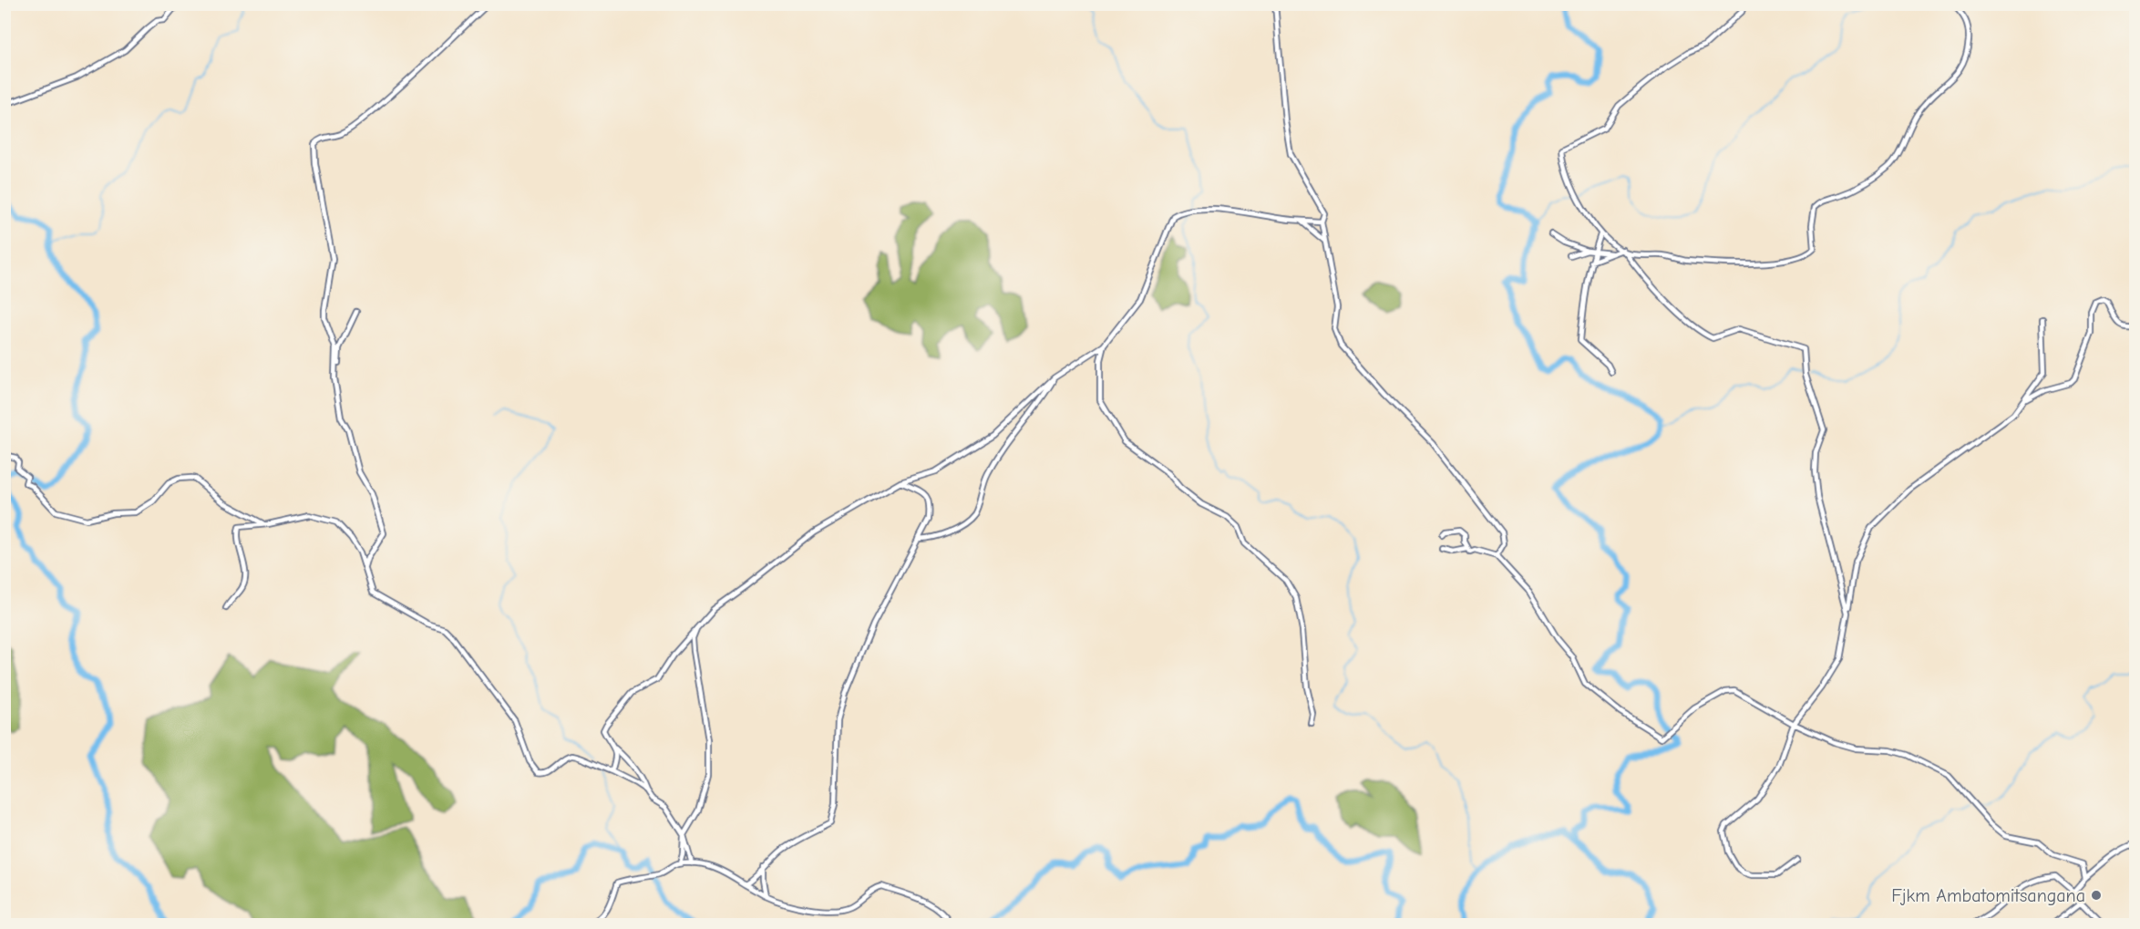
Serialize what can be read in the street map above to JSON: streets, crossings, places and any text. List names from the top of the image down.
{
  "places": ["Fjkm Ambatomitsangana"]
}
